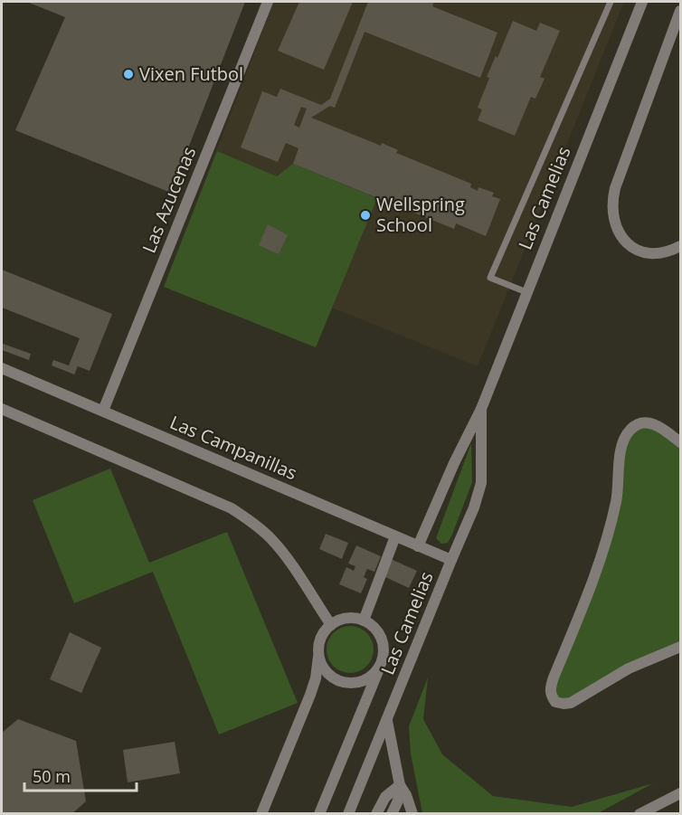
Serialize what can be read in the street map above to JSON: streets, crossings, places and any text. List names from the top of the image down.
{
  "streets": {
    "street": ["Las Camelias", "Las Azucenas", "Las Campanillas"]
  },
  "crossings": [
    ["Las Camelias", "Las Campanillas"],
    ["Las Azucenas", "Las Campanillas"]
  ],
  "places": ["Vixen Futbol", "Wellspring School"],
  "scale_bar": "50 m"
}
